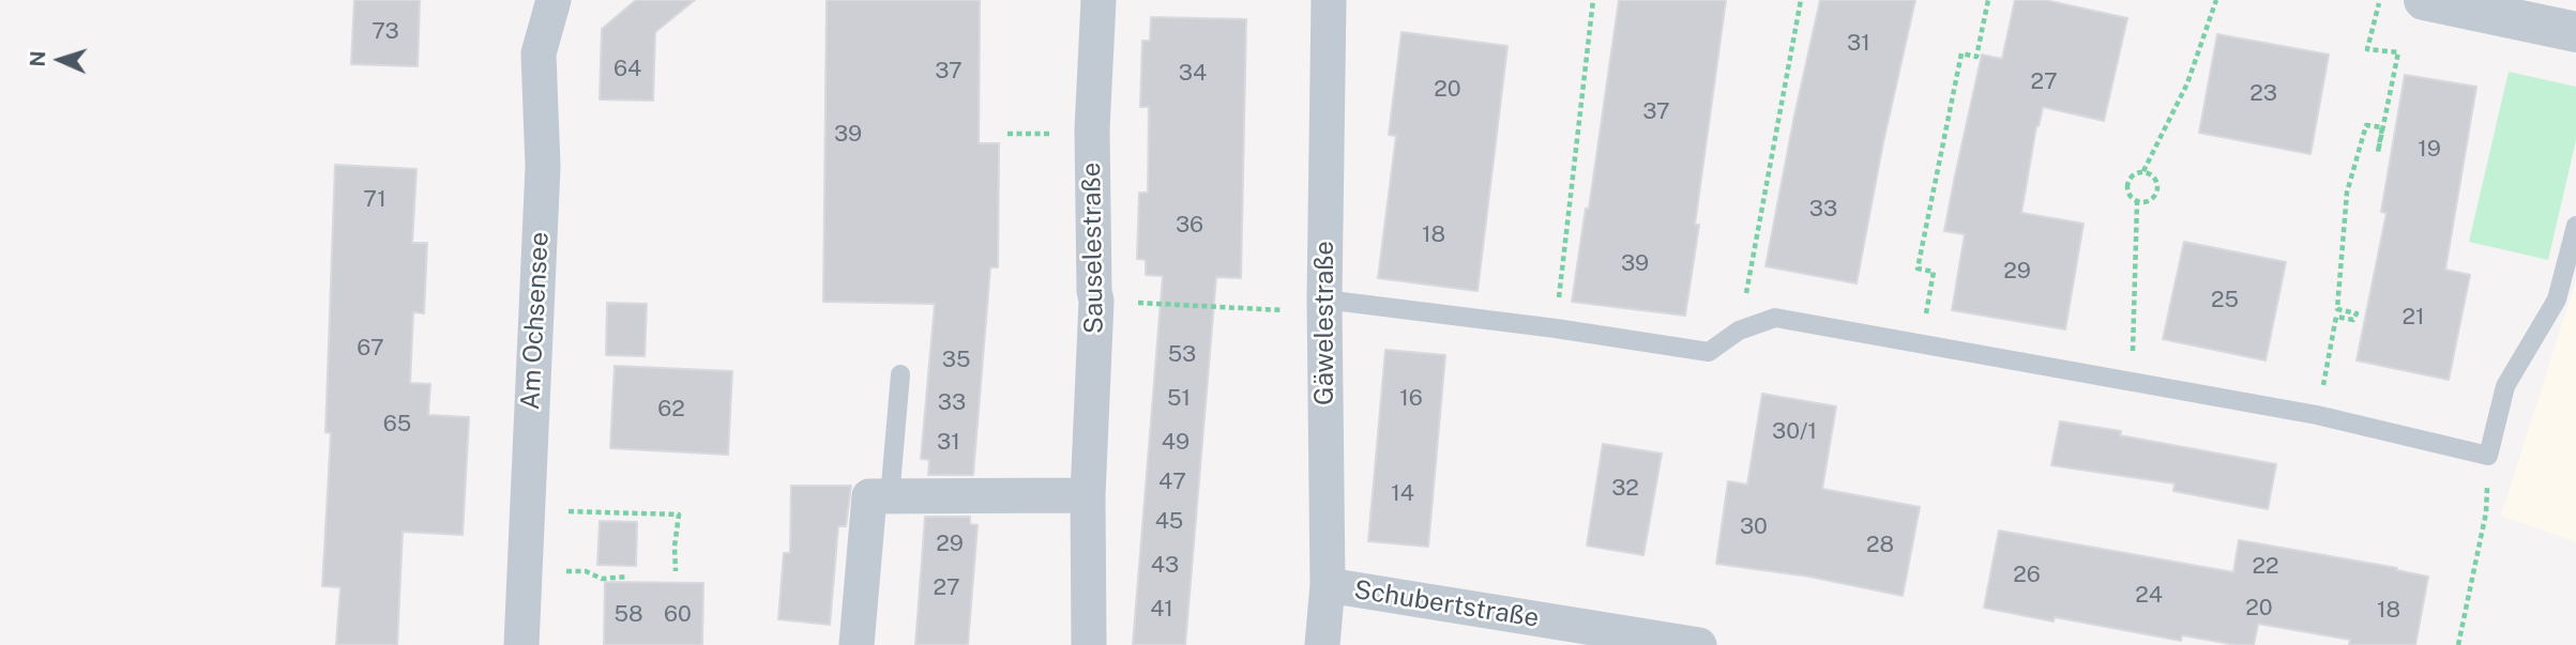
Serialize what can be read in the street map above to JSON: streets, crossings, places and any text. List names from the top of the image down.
{
  "streets": {
    "street": [
      "Sauselestraße",
      "Am Ochsensee",
      "Gäwelestraße",
      "Schubertstraße"
    ]
  },
  "crossings": [
    ["Gäwelestraße", "Schubertstraße"]
  ],
  "house_numbers": [
    "73",
    "31",
    "64",
    "37",
    "34",
    "27",
    "20",
    "23",
    "37",
    "39",
    "19",
    "71",
    "33",
    "36",
    "18",
    "39",
    "29",
    "25",
    "21",
    "67",
    "53",
    "35",
    "51",
    "16",
    "33",
    "62",
    "65",
    "30/1",
    "31",
    "49",
    "47",
    "32",
    "14",
    "45",
    "30",
    "29",
    "28",
    "43",
    "22",
    "26",
    "27",
    "24",
    "20",
    "41",
    "18",
    "58",
    "60"
  ],
  "north": "left"
}
